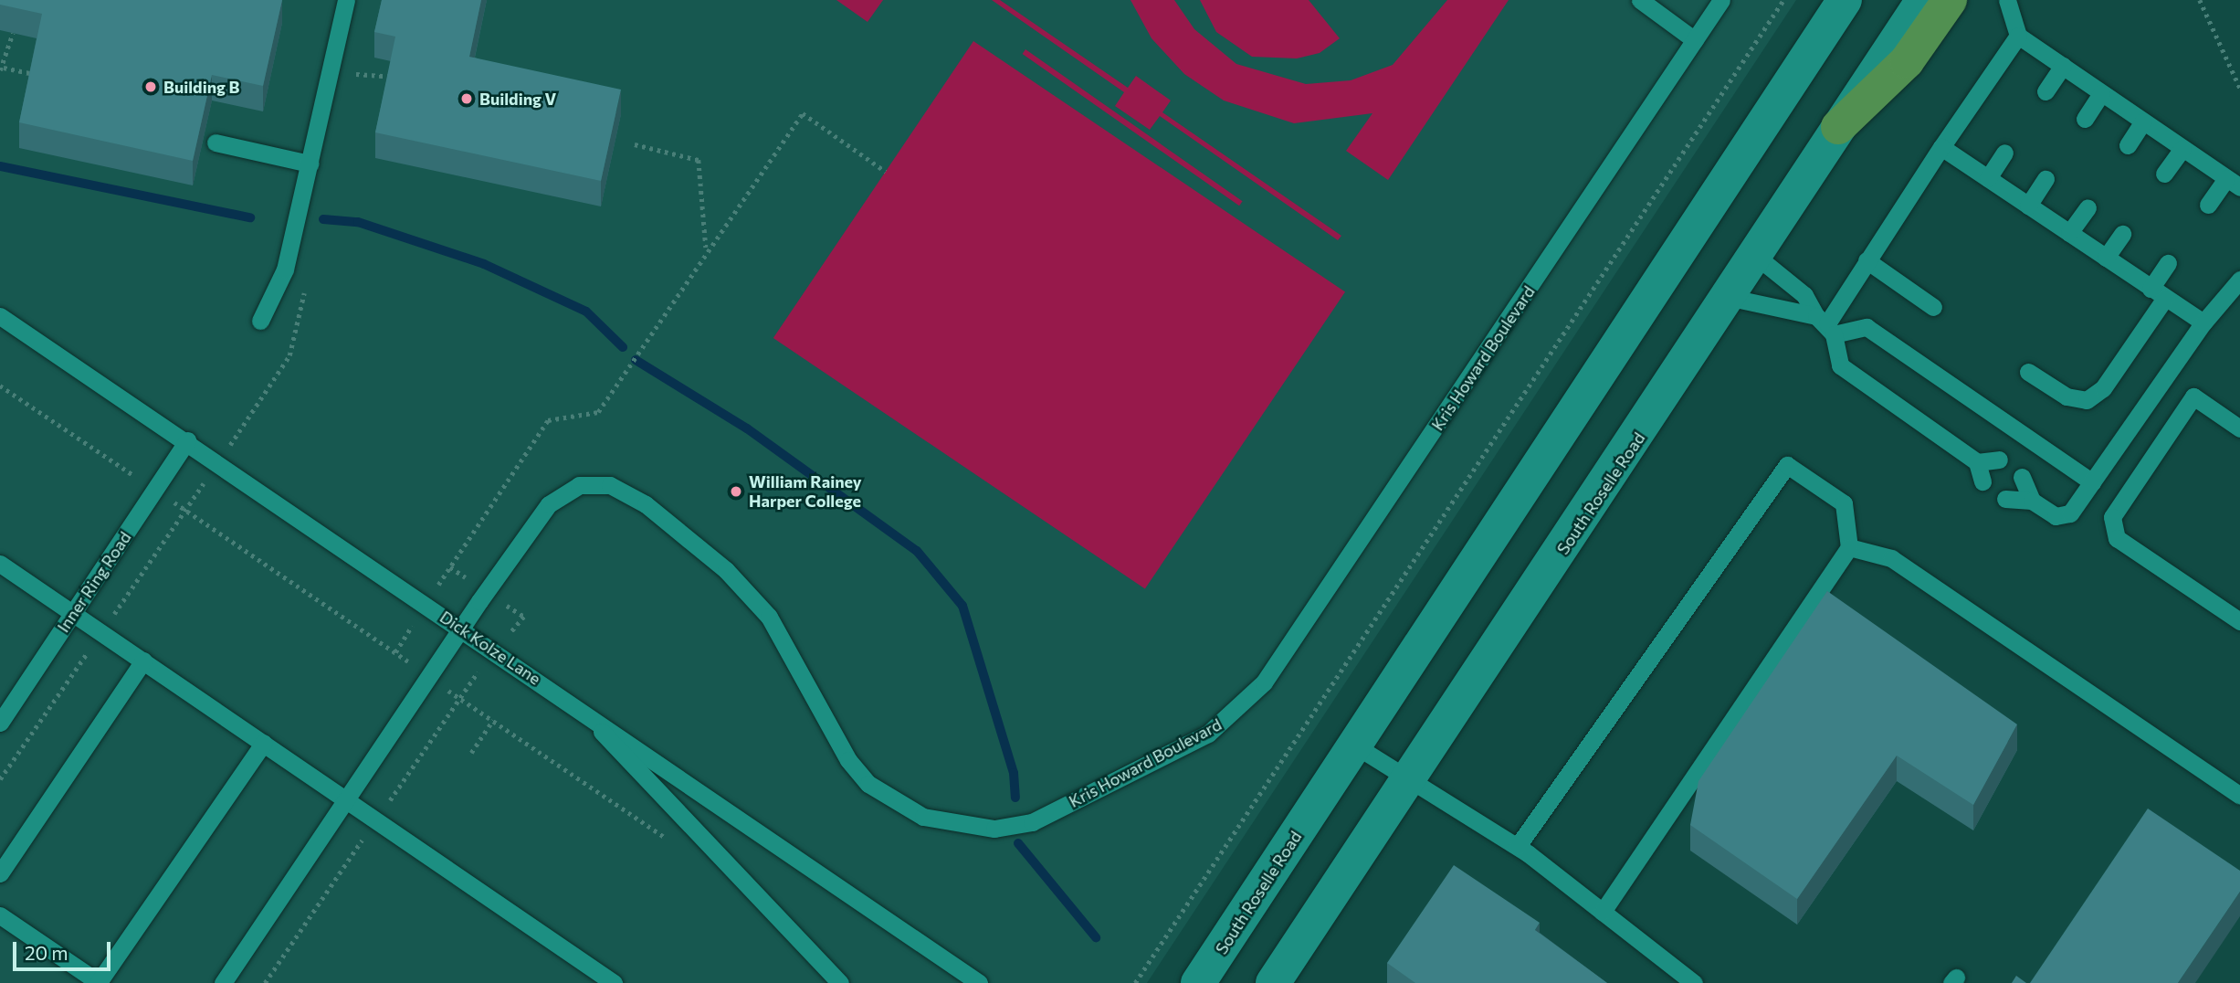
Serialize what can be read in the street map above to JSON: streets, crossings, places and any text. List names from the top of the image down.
{
  "streets": {
    "main road": ["South Roselle Road"],
    "lane": ["Kris Howard Boulevard", "Inner Ring Road", "Dick Kolze Lane"]
  },
  "crossings": [
    ["Kris Howard Boulevard", "Dick Kolze Lane"],
    ["Inner Ring Road", "Dick Kolze Lane"]
  ],
  "places": ["Building B", "Building V", "William Rainey Harper College"],
  "scale_bar": "20 m"
}
